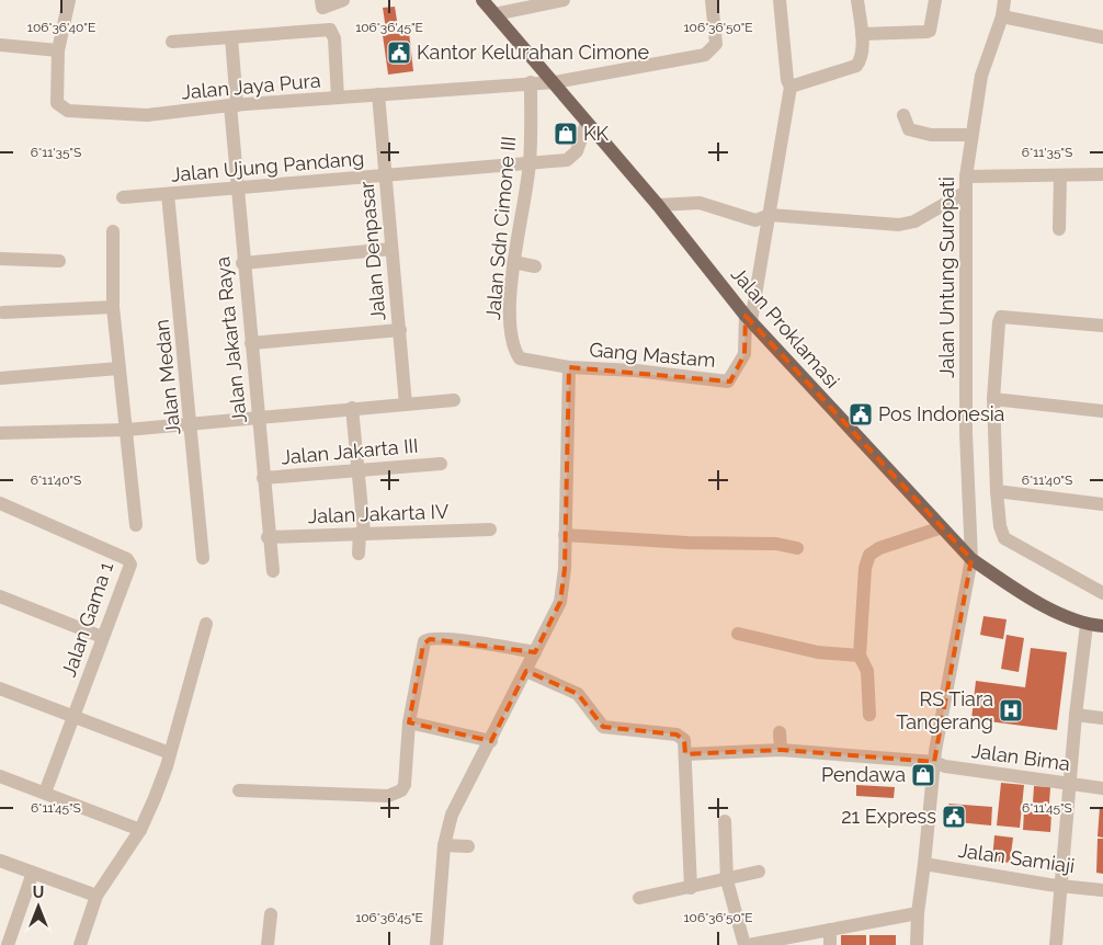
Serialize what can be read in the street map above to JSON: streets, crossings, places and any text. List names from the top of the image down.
{
  "streets": {
    "main road": ["Jalan Proklamasi"],
    "street": [
      "Jalan Jaya Pura",
      "Jalan Ujung Pandang",
      "Jalan Sdn Cimone III",
      "Jalan Denpasar",
      "Jalan Untung Suropati",
      "Jalan Jakarta Raya",
      "Gang Mastam",
      "Jalan Medan",
      "Jalan Jakarta III",
      "Jalan Jakarta IV",
      "Jalan Gama 1",
      "Jalan Bima",
      "Jalan Samiaji"
    ]
  },
  "crossings": [
    ["Jalan Jaya Pura", "Jalan Sdn Cimone III"],
    ["Jalan Jaya Pura", "Jalan Denpasar"],
    ["Jalan Jaya Pura", "Jalan Proklamasi"],
    ["Jalan Jaya Pura", "Jalan Jakarta Raya"],
    ["Jalan Ujung Pandang", "Jalan Sdn Cimone III"],
    ["Jalan Ujung Pandang", "Jalan Denpasar"],
    ["Jalan Ujung Pandang", "Jalan Proklamasi"],
    ["Jalan Ujung Pandang", "Jalan Jakarta Raya"],
    ["Jalan Ujung Pandang", "Jalan Medan"],
    ["Jalan Sdn Cimone III", "Gang Mastam"],
    ["Jalan Untung Suropati", "Jalan Proklamasi"],
    ["Jalan Untung Suropati", "Jalan Bima"],
    ["Jalan Untung Suropati", "Jalan Samiaji"],
    ["Jalan Proklamasi", "Gang Mastam"],
    ["Jalan Jakarta Raya", "Jalan Jakarta III"],
    ["Jalan Jakarta Raya", "Jalan Jakarta IV"]
  ],
  "places": {
    "public building": ["Kantor Kelurahan Cimone", "Pos Indonesia", "21 Express"],
    "shop": ["KK", "Pendawa"],
    "hospital": ["RS Tiara Tangerang"]
  },
  "north": "top",
  "coordinates": [
    "106°36'40\"E",
    "106°36'45\"E",
    "106°36'50\"E",
    "6°11'35\"S",
    "6°11'40\"S",
    "6°11'45\"S"
  ]
}
